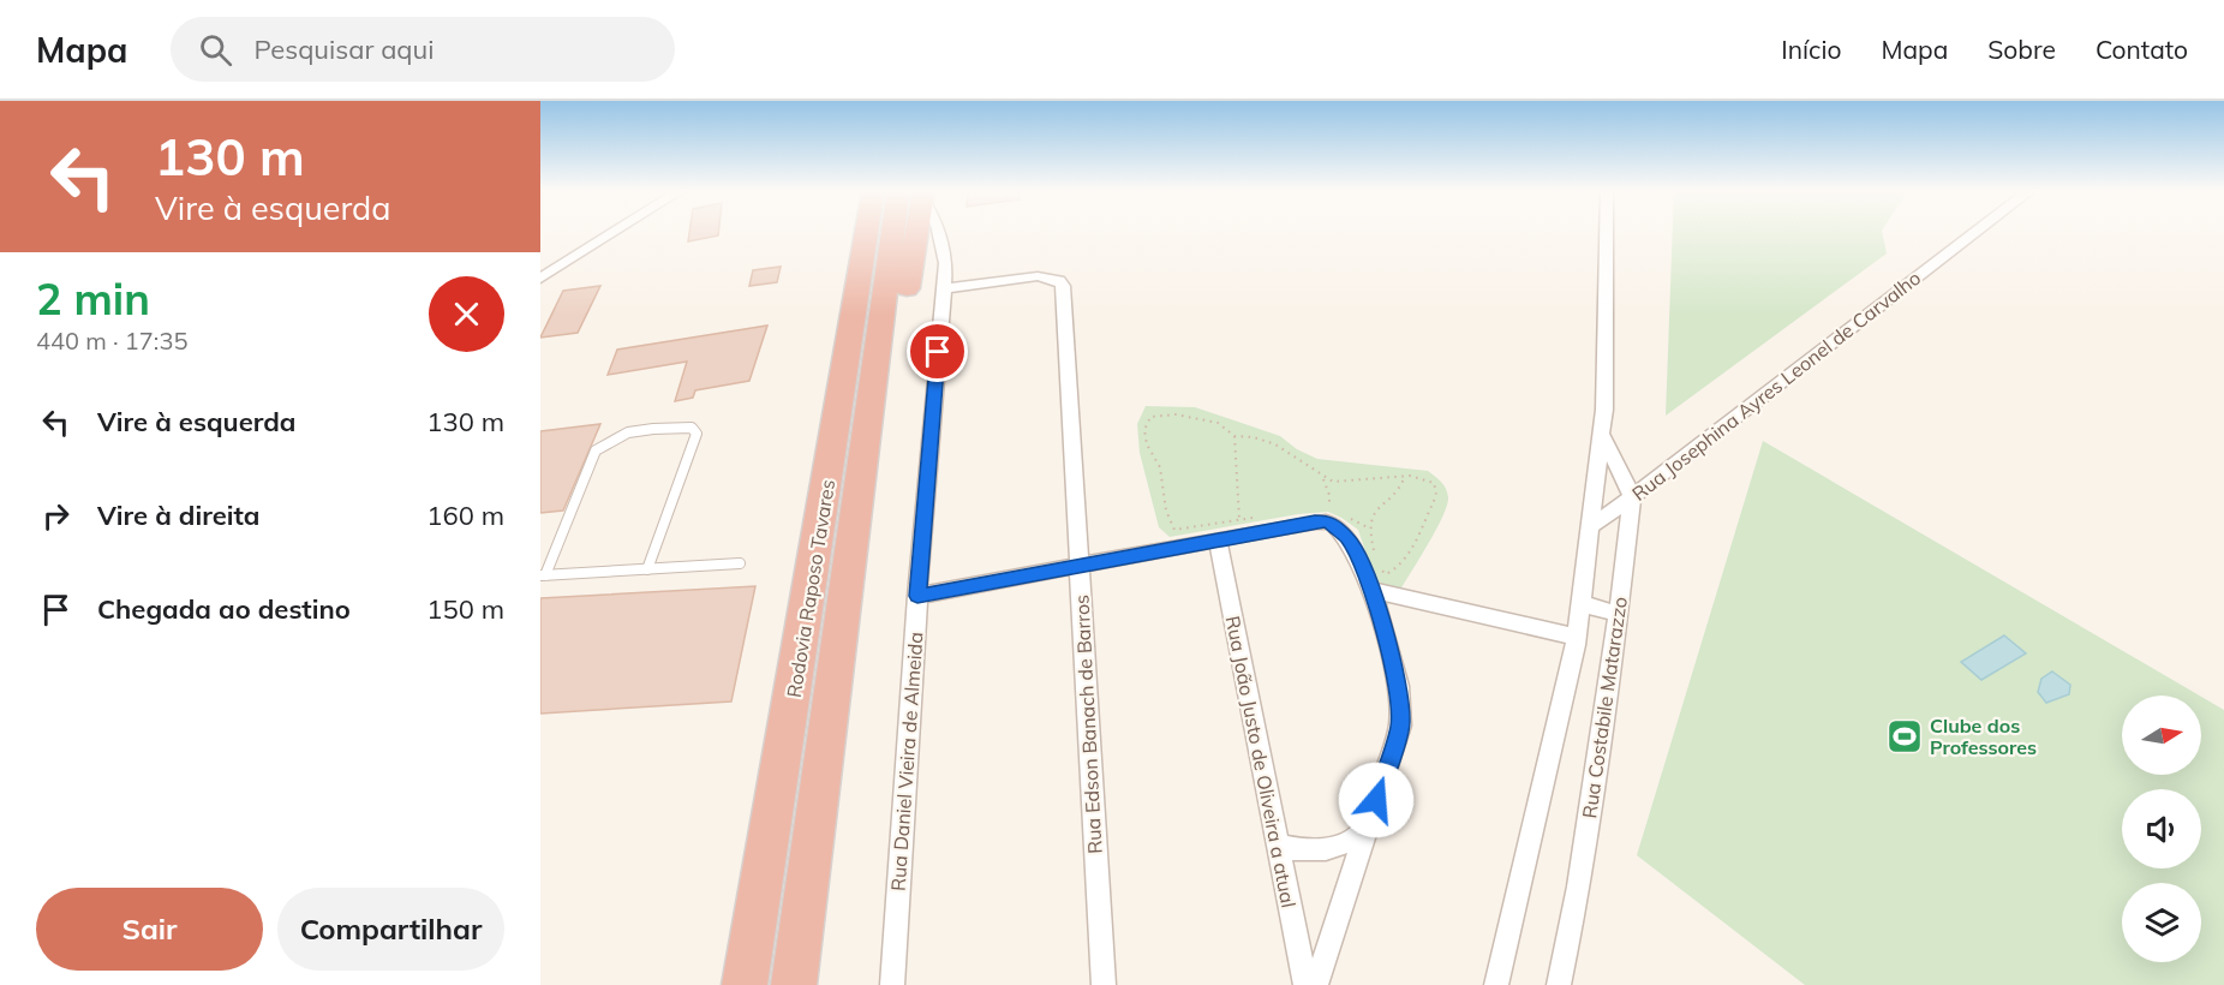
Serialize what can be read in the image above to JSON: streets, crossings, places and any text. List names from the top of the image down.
{
  "streets": {
    "highway": ["Rodovia Raposo Tavares"],
    "street": [
      "Rua Josephina Ayres Leonel de Carvalho",
      "Rua Costabile Matarazzo",
      "Rua Edson Banach de Barros",
      "Rua Daniel Vieira de Almeida",
      "Rua João Justo de Oliveira a atual"
    ]
  },
  "crossings": [
    ["Rua Josephina Ayres Leonel de Carvalho", "Rua Costabile Matarazzo"],
    ["Rua Edson Banach de Barros", "Rua Daniel Vieira de Almeida"]
  ],
  "places": {
    "sports": ["Clube dos Professores"]
  },
  "north": "right",
  "page": {
    "header": "Mapa",
    "search": "Pesquisar aqui",
    "nav": [
      "Início",
      "Mapa",
      "Sobre",
      "Contato"
    ],
    "turn": ["130 m", "Vire à esquerda"],
    "heading": ["2 min", "440 m · 17:35"],
    "list": [
      {
        "name": "Vire à esquerda",
        "value": "130 m"
      },
      {
        "name": "Vire à direita",
        "value": "160 m"
      },
      {
        "name": "Chegada ao destino",
        "value": "150 m"
      }
    ],
    "buttons": ["Sair", "Compartilhar"]
  }
}
